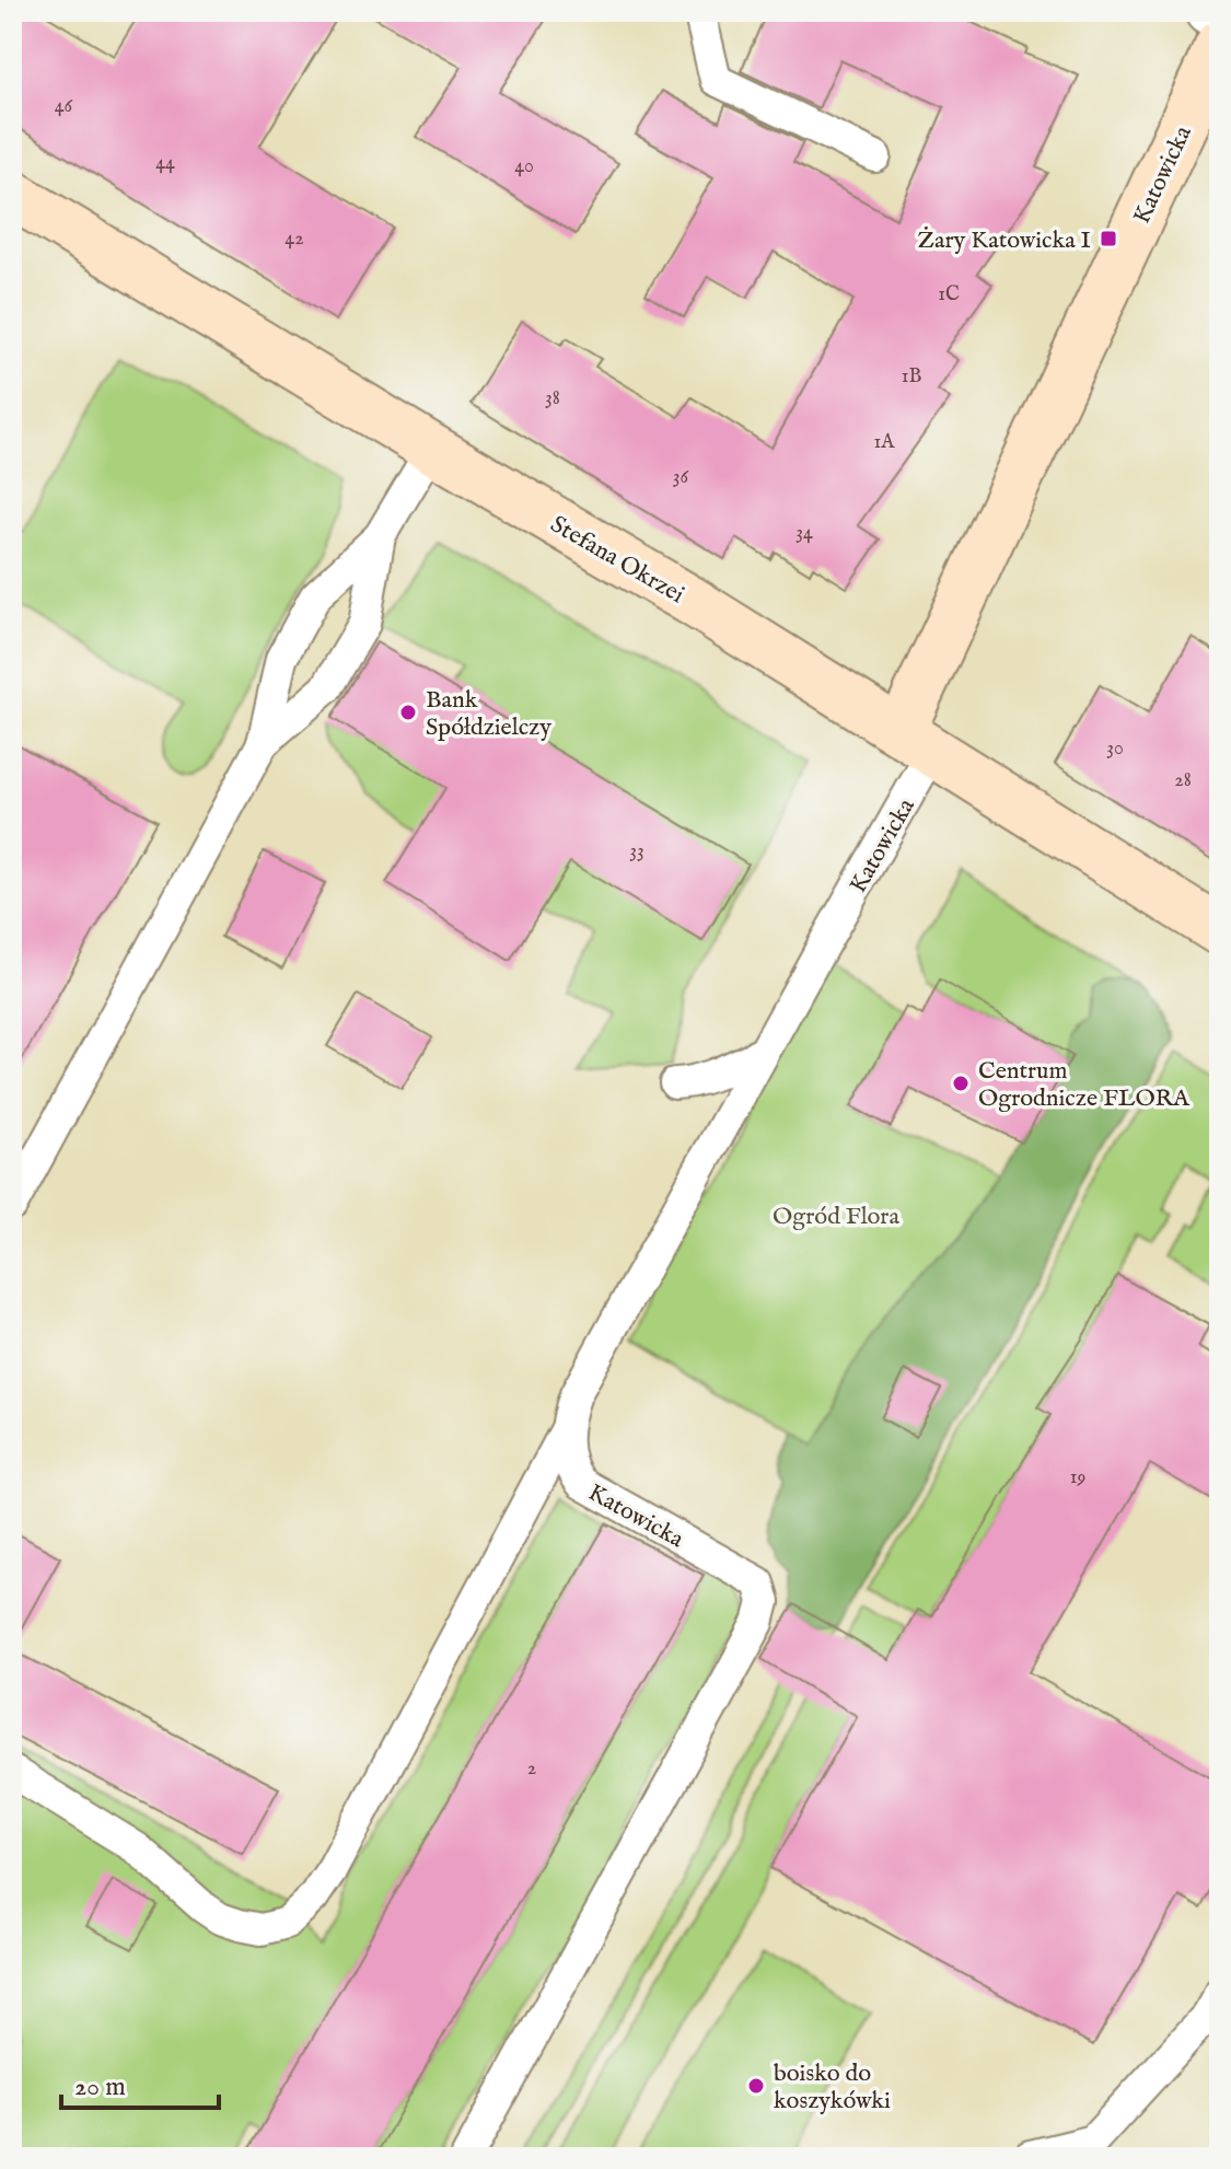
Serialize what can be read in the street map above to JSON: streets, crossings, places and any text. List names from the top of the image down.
{
  "streets": {
    "street": ["Katowicka", "Stefana Okrzei"]
  },
  "crossings": [
    ["Katowicka", "Stefana Okrzei"]
  ],
  "parks": ["Ogród Flora"],
  "places": {
    "transit": ["Żary Katowicka I"],
    "other": ["Bank Spółdzielczy", "Centrum Ogrodnicze FLORA", "boisko do koszykówki"]
  },
  "house_numbers": [
    "46",
    "44",
    "40",
    "42",
    "1C",
    "1B",
    "38",
    "1A",
    "36",
    "34",
    "30",
    "28",
    "33",
    "19",
    "2"
  ],
  "scale_bar": "20 m"
}
